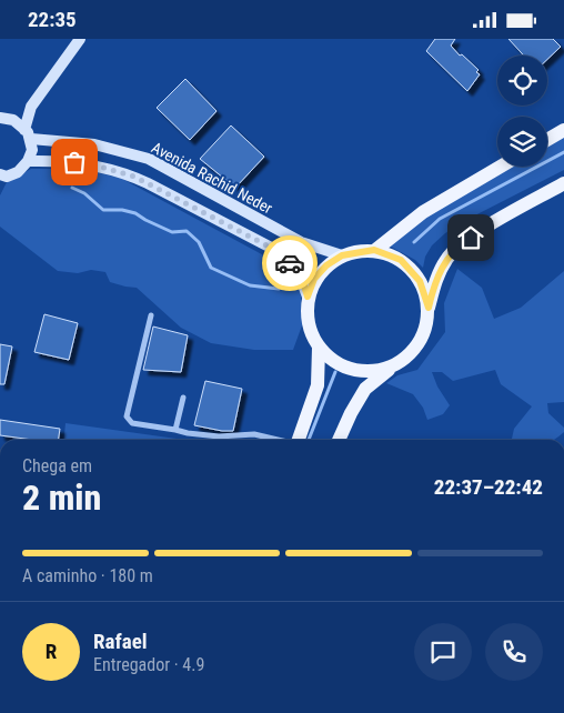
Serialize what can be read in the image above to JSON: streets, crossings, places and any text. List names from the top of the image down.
{
  "streets": {
    "main road": ["Avenida Rachid Neder"]
  },
  "page": {
    "status": "22:35",
    "heading": ["2 min", "Chega em", "22:37–22:42"],
    "panel": ["Rafael", "Entregador · 4.9"],
    "bar": "A caminho · 180 m",
    "round": "R"
  }
}
